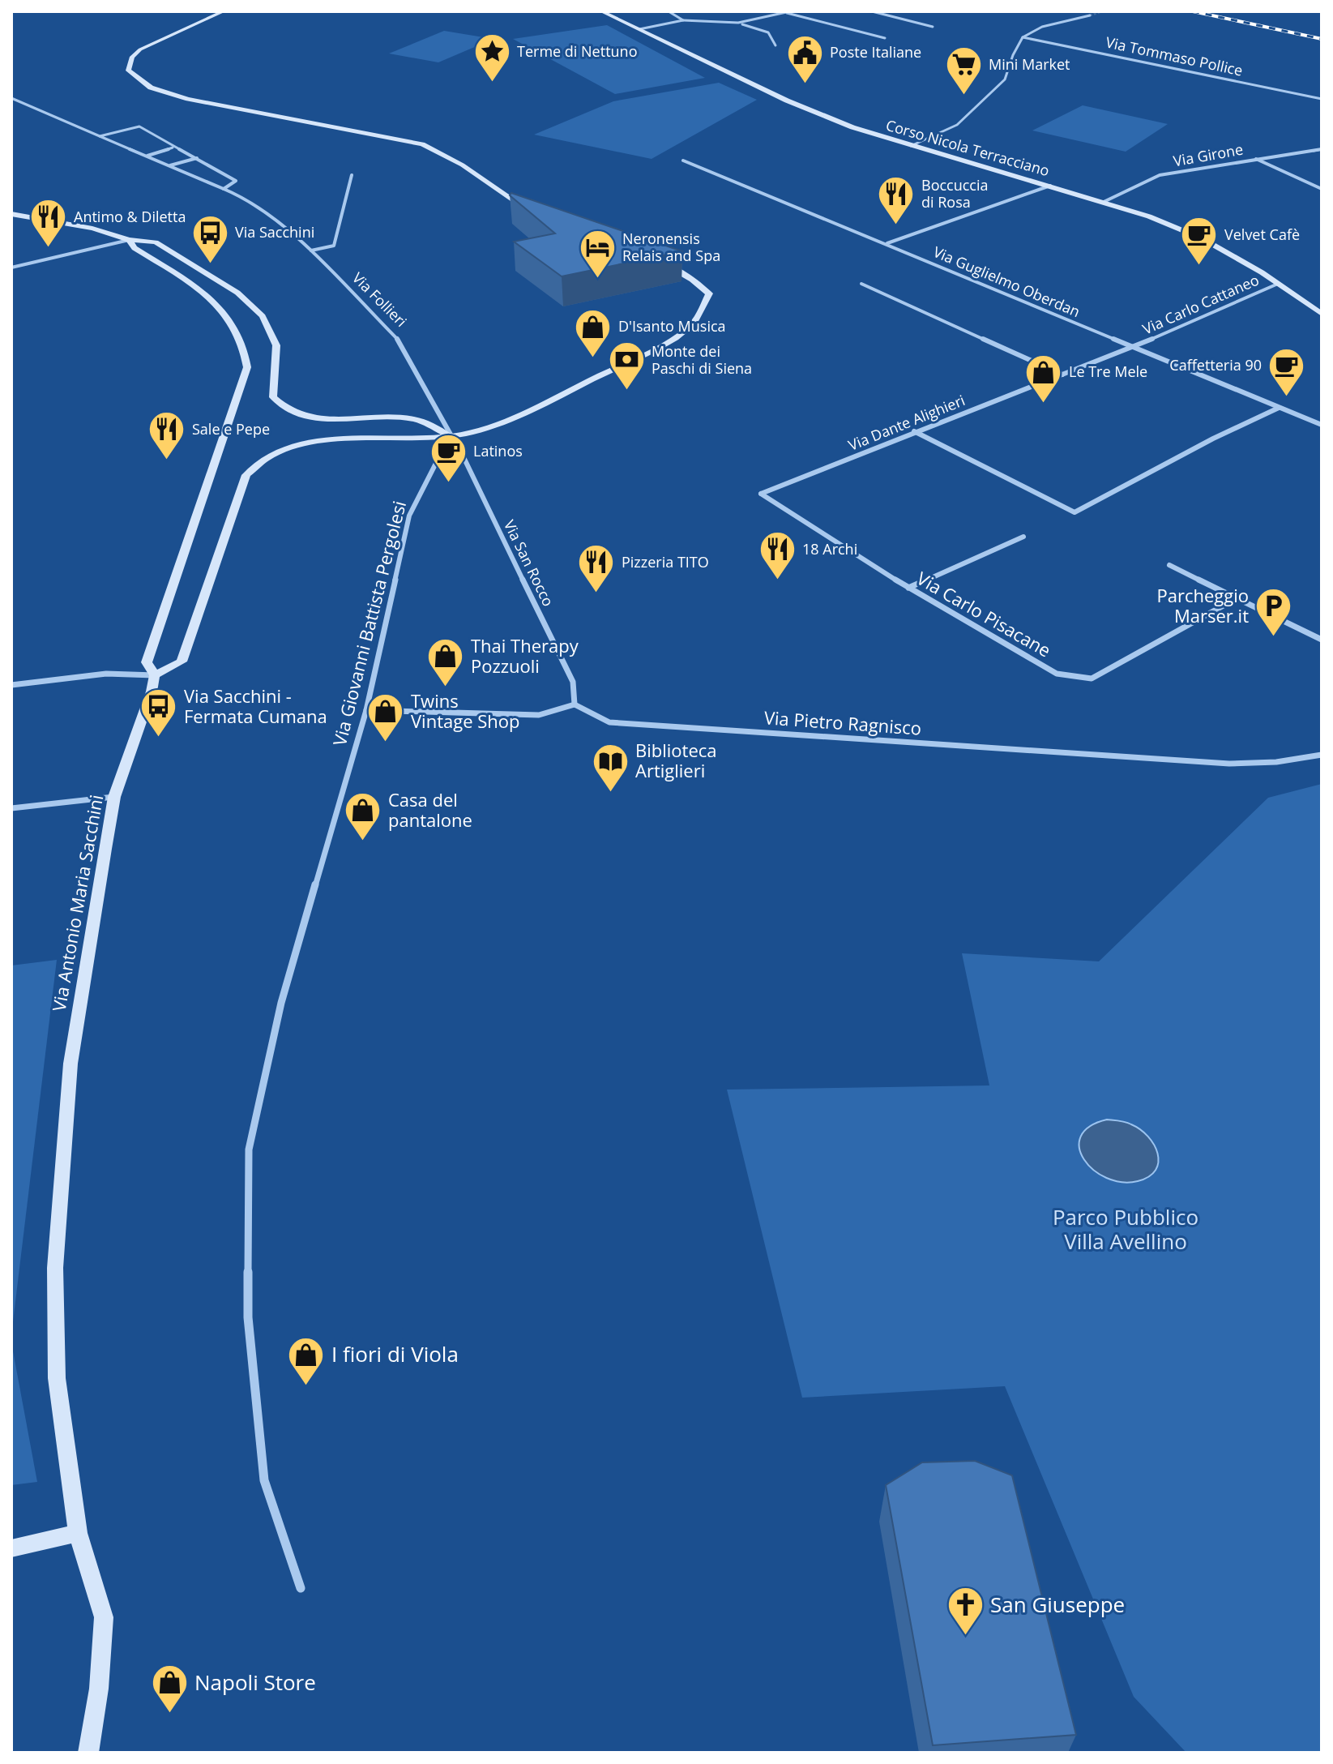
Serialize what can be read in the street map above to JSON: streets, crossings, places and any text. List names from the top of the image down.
{
  "streets": {
    "street": [
      "Via Tommaso Pollice",
      "Corso Nicola Terracciano",
      "Via Girone",
      "Via Guglielmo Oberdan",
      "Via Follieri",
      "Via Carlo Cattaneo",
      "Via Dante Alighieri",
      "Via San Rocco",
      "Via Carlo Pisacane",
      "Via Giovanni Battista Pergolesi",
      "Via Pietro Ragnisco",
      "Via Antonio Maria Sacchini"
    ]
  },
  "crossings": [
    ["Corso Nicola Terracciano", "Via Girone"],
    ["Corso Nicola Terracciano", "Via Carlo Cattaneo"],
    ["Via Guglielmo Oberdan", "Via Carlo Cattaneo"],
    ["Via Guglielmo Oberdan", "Via Dante Alighieri"],
    ["Via Follieri", "Via San Rocco"],
    ["Via Follieri", "Via Giovanni Battista Pergolesi"],
    ["Via Carlo Cattaneo", "Via Dante Alighieri"],
    ["Via Dante Alighieri", "Via Carlo Pisacane"],
    ["Via San Rocco", "Via Giovanni Battista Pergolesi"],
    ["Via San Rocco", "Via Pietro Ragnisco"]
  ],
  "parks": ["Parco Pubblico Villa Avellino"],
  "places": {
    "place": ["Terme di Nettuno"],
    "public building": ["Poste Italiane"],
    "supermarket": ["Mini Market"],
    "restaurant": [
      "Boccuccia di Rosa",
      "Antimo & Diletta",
      "Sale e Pepe",
      "18 Archi",
      "Pizzeria TITO"
    ],
    "bus stop": ["Via Sacchini", "Via Sacchini - Fermata Cumana"],
    "cafe": ["Velvet Cafè", "Caffetteria 90", "Latinos"],
    "hotel": ["Neronensis Relais and Spa"],
    "shop": [
      "D'Isanto Musica",
      "Le Tre Mele",
      "Thai Therapy Pozzuoli",
      "Twins Vintage Shop",
      "Casa del pantalone",
      "I fiori di Viola",
      "Napoli Store"
    ],
    "bank": ["Monte dei Paschi di Siena"],
    "parking": ["Parcheggio Marser.it"],
    "library": ["Biblioteca Artiglieri"],
    "church": ["San Giuseppe"]
  }
}
